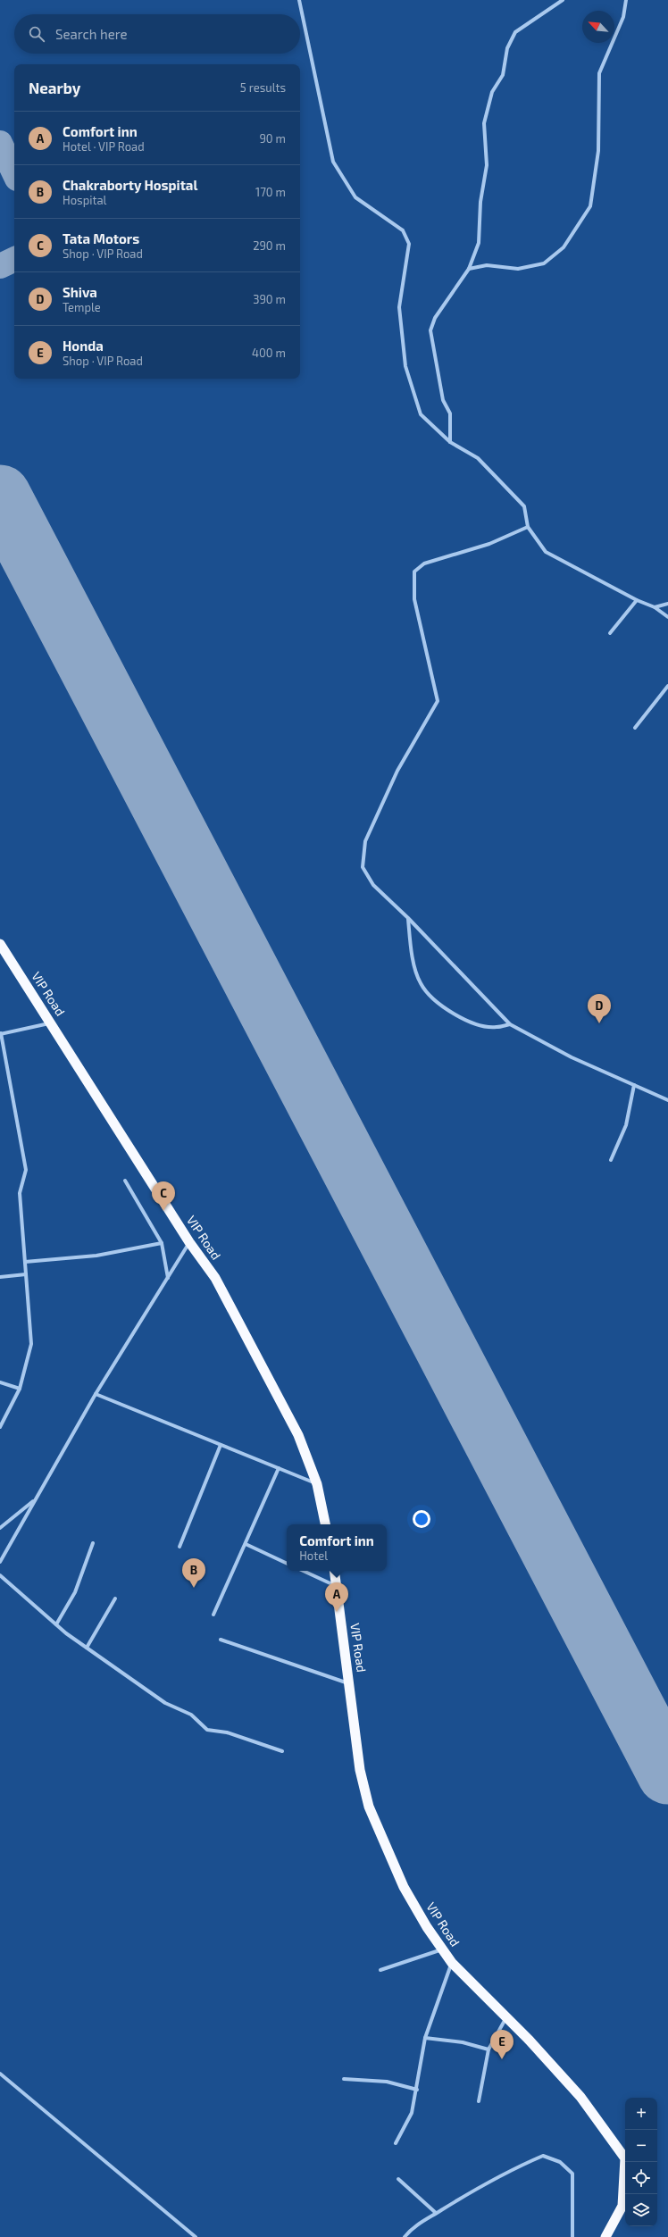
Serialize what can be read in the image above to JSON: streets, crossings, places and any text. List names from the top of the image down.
{
  "streets": {
    "highway": ["VIP Road"]
  },
  "north": "top left",
  "page": {
    "search": "Search here",
    "heading": ["Nearby", "5 results"],
    "list": [
      {
        "mark": "A",
        "name": "Comfort inn",
        "note": "Hotel · VIP Road",
        "value": "90 m"
      },
      {
        "mark": "B",
        "name": "Chakraborty Hospital",
        "note": "Hospital",
        "value": "170 m"
      },
      {
        "mark": "C",
        "name": "Tata Motors",
        "note": "Shop · VIP Road",
        "value": "290 m"
      },
      {
        "mark": "D",
        "name": "Shiva",
        "note": "Temple",
        "value": "390 m"
      },
      {
        "mark": "E",
        "name": "Honda",
        "note": "Shop · VIP Road",
        "value": "400 m"
      }
    ],
    "pins": [
      "D",
      "C",
      "B",
      "A",
      "E"
    ],
    "popup": ["Comfort inn", "Hotel"],
    "map_buttons": ["+", "−"]
  }
}
